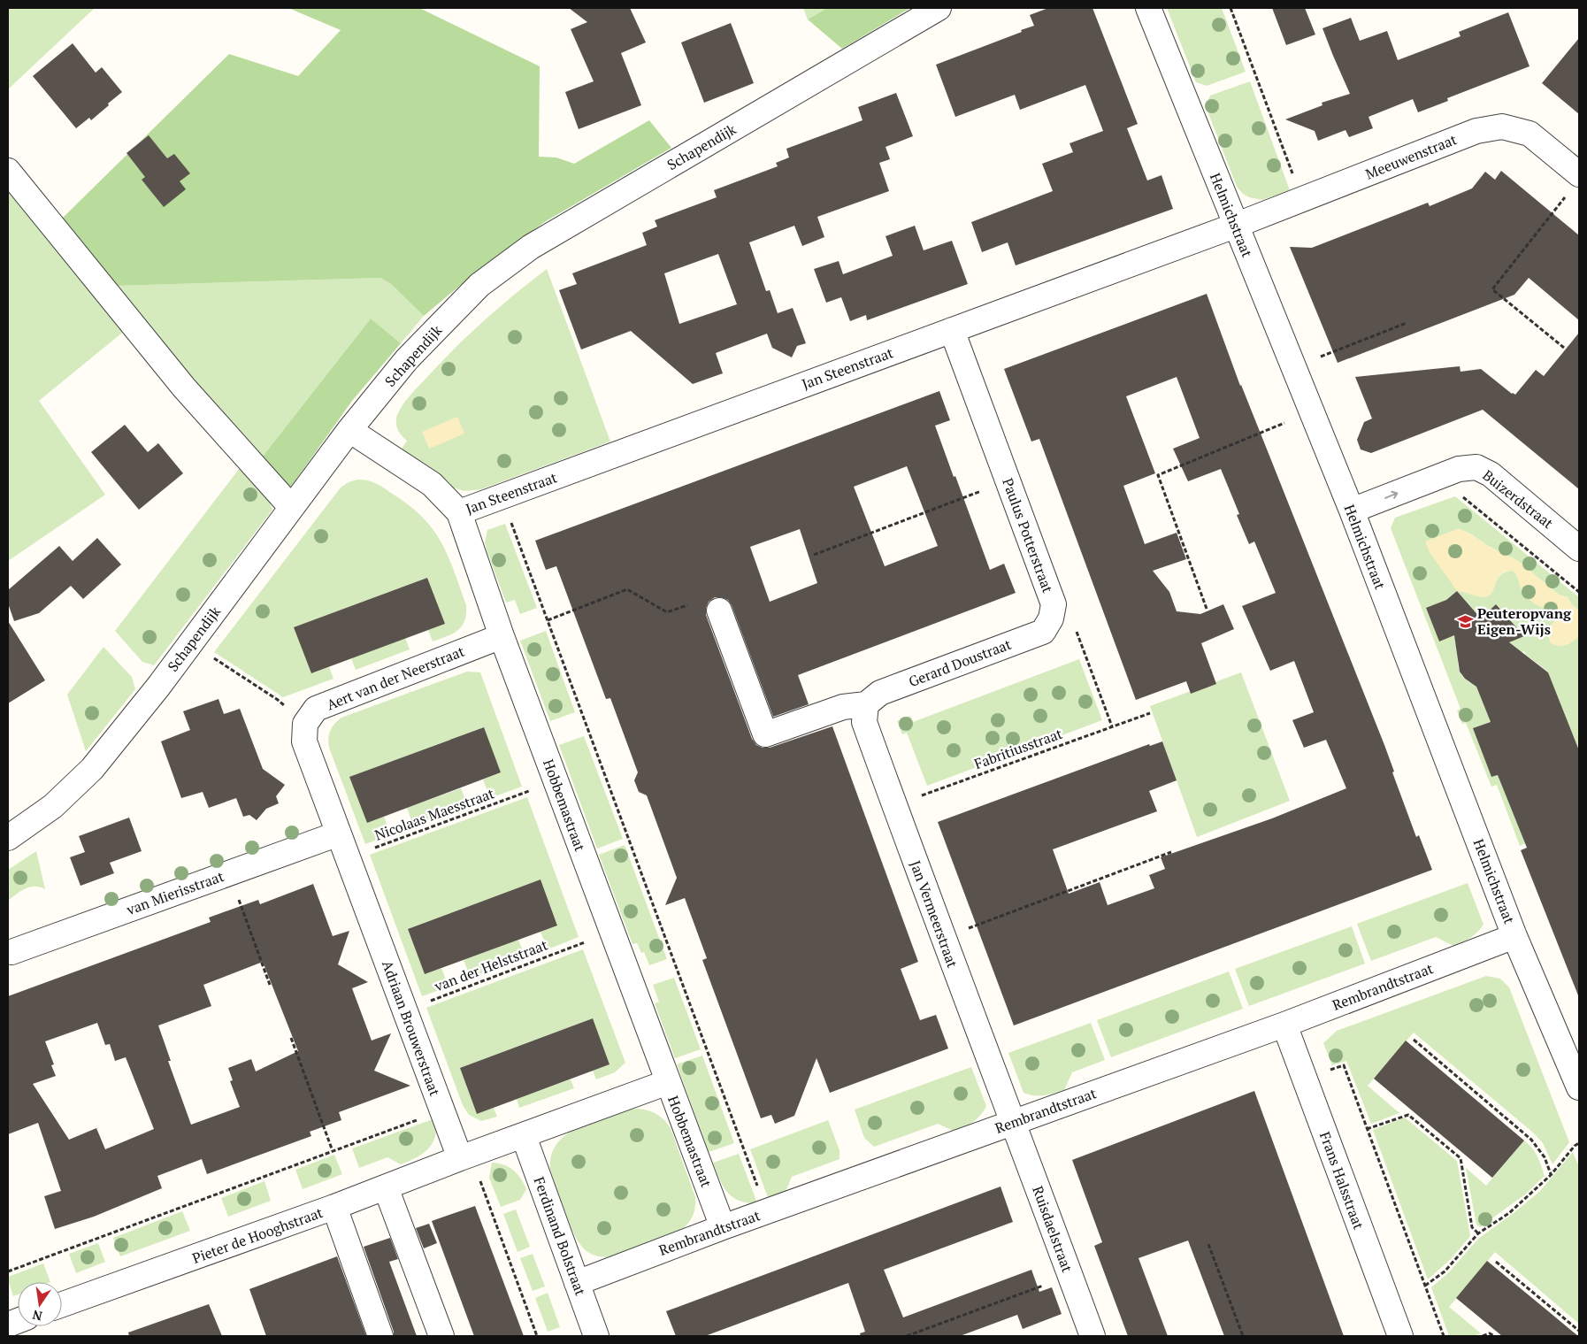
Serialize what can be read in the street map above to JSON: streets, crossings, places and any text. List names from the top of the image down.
{
  "streets": {
    "street": [
      "Schapendijk",
      "Meeuwenstraat",
      "Helmichstraat",
      "Jan Steenstraat",
      "Buizerdstraat",
      "Paulus Potterstraat",
      "Gerard Doustraat",
      "Aert van der Neerstraat",
      "Hobbemastraat",
      "van Mierisstraat",
      "Jan Vermeerstraat",
      "Rembrandtstraat",
      "Adriaan Brouwerstraat",
      "Frans Halsstraat",
      "Ruisdaelstraat",
      "Pieter de Hooghstraat",
      "Ferdinand Bolstraat"
    ],
    "path": ["Fabritiusstraat", "Nicolaas Maesstraat", "van der Helststraat"]
  },
  "crossings": [
    ["Schapendijk", "Hobbemastraat"],
    ["Meeuwenstraat", "Helmichstraat"],
    ["Meeuwenstraat", "Jan Steenstraat"],
    ["Helmichstraat", "Jan Steenstraat"],
    ["Helmichstraat", "Buizerdstraat"],
    ["Helmichstraat", "Rembrandtstraat"],
    ["Jan Steenstraat", "Paulus Potterstraat"],
    ["Jan Steenstraat", "Hobbemastraat"],
    ["Paulus Potterstraat", "Gerard Doustraat"],
    ["Gerard Doustraat", "Jan Vermeerstraat"],
    ["Aert van der Neerstraat", "Hobbemastraat"],
    ["Fabritiusstraat", "Jan Vermeerstraat"],
    ["Hobbemastraat", "Rembrandtstraat"],
    ["Nicolaas Maesstraat", "Adriaan Brouwerstraat"],
    ["van Mierisstraat", "Adriaan Brouwerstraat"],
    ["Jan Vermeerstraat", "Rembrandtstraat"],
    ["Jan Vermeerstraat", "Ruisdaelstraat"],
    ["van der Helststraat", "Adriaan Brouwerstraat"],
    ["Rembrandtstraat", "Frans Halsstraat"],
    ["Rembrandtstraat", "Ruisdaelstraat"],
    ["Rembrandtstraat", "Ferdinand Bolstraat"],
    ["Adriaan Brouwerstraat", "Pieter de Hooghstraat"]
  ],
  "one_way": ["Buizerdstraat"],
  "places": {
    "school or university": ["Peuteropvang Eigen-Wijs"]
  },
  "north": "bottom"
}
